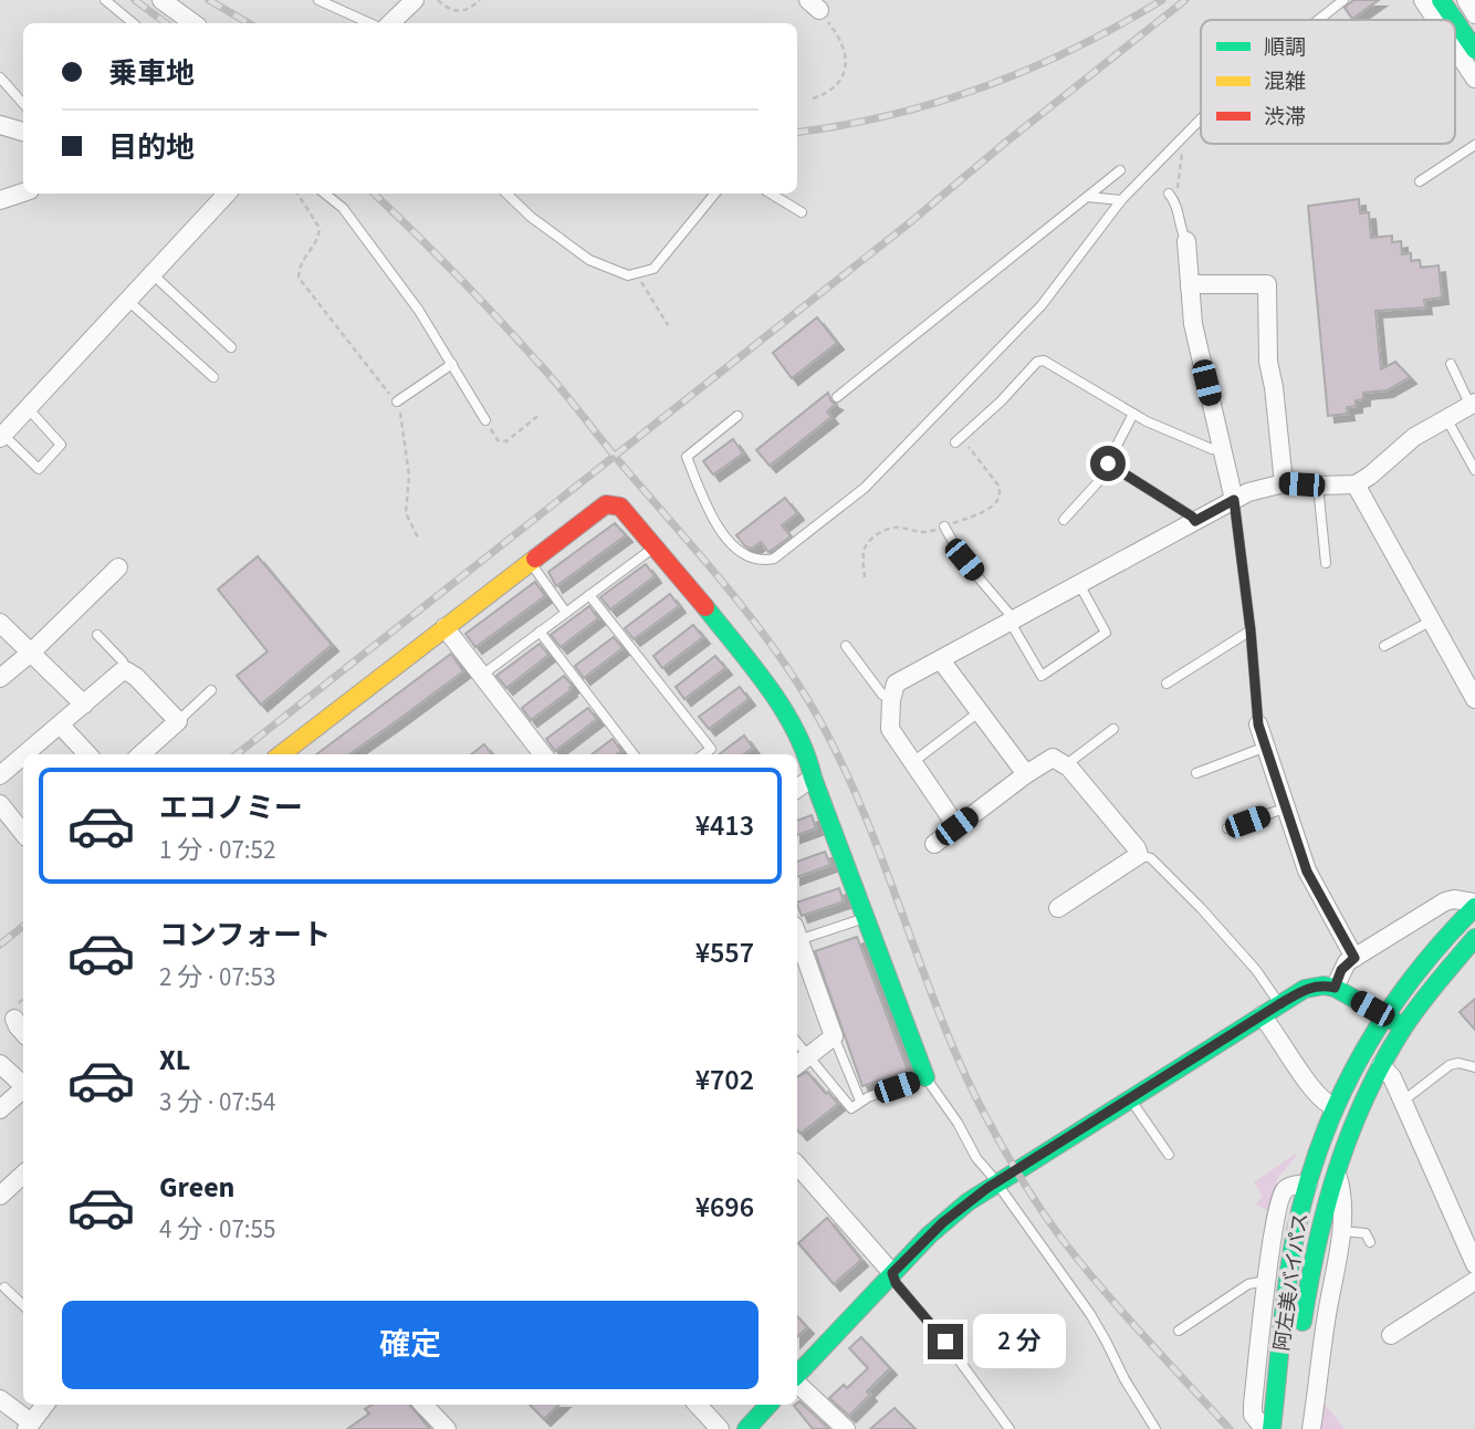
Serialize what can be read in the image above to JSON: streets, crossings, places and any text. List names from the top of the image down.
{
  "streets": {
    "main road": ["阿左美バイパス"]
  },
  "legend": ["順調", "混雑", "渋滞"],
  "page": {
    "banner": ["乗車地", "目的地"],
    "list": [
      {
        "name": "エコノミー",
        "note": "1 分 · 07:52",
        "value": "¥413"
      },
      {
        "name": "コンフォート",
        "note": "2 分 · 07:53",
        "value": "¥557"
      },
      {
        "name": "XL",
        "note": "3 分 · 07:54",
        "value": "¥702"
      },
      {
        "name": "Green",
        "note": "4 分 · 07:55",
        "value": "¥696"
      }
    ],
    "buttons": "確定",
    "bubble": "2 分"
  }
}
